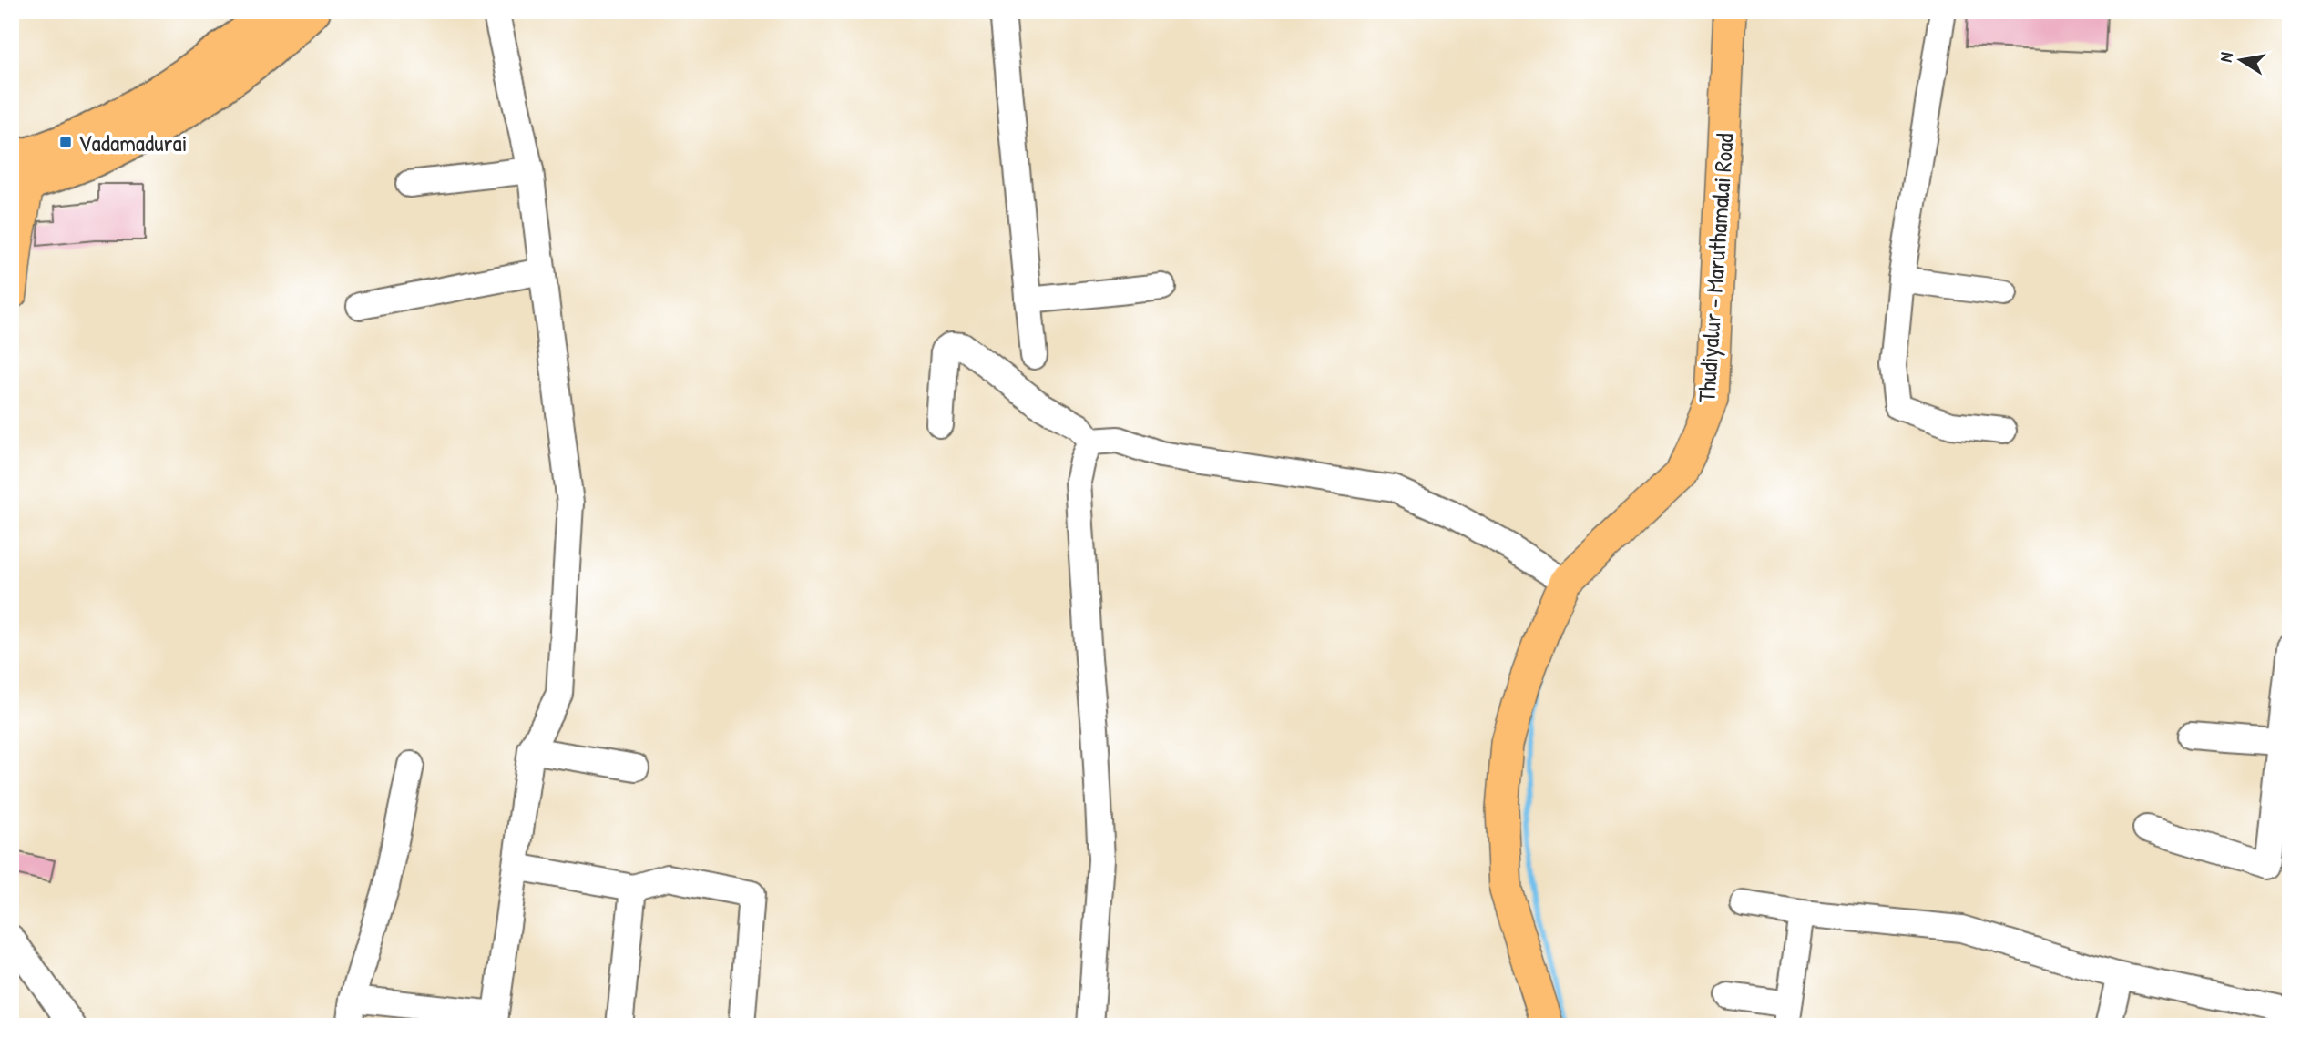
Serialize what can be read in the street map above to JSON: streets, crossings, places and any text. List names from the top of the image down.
{
  "streets": {
    "main road": ["Thudiyalur - Maruthamalai Road"]
  },
  "places": {
    "transit": ["Vadamadurai"]
  },
  "north": "left"
}
